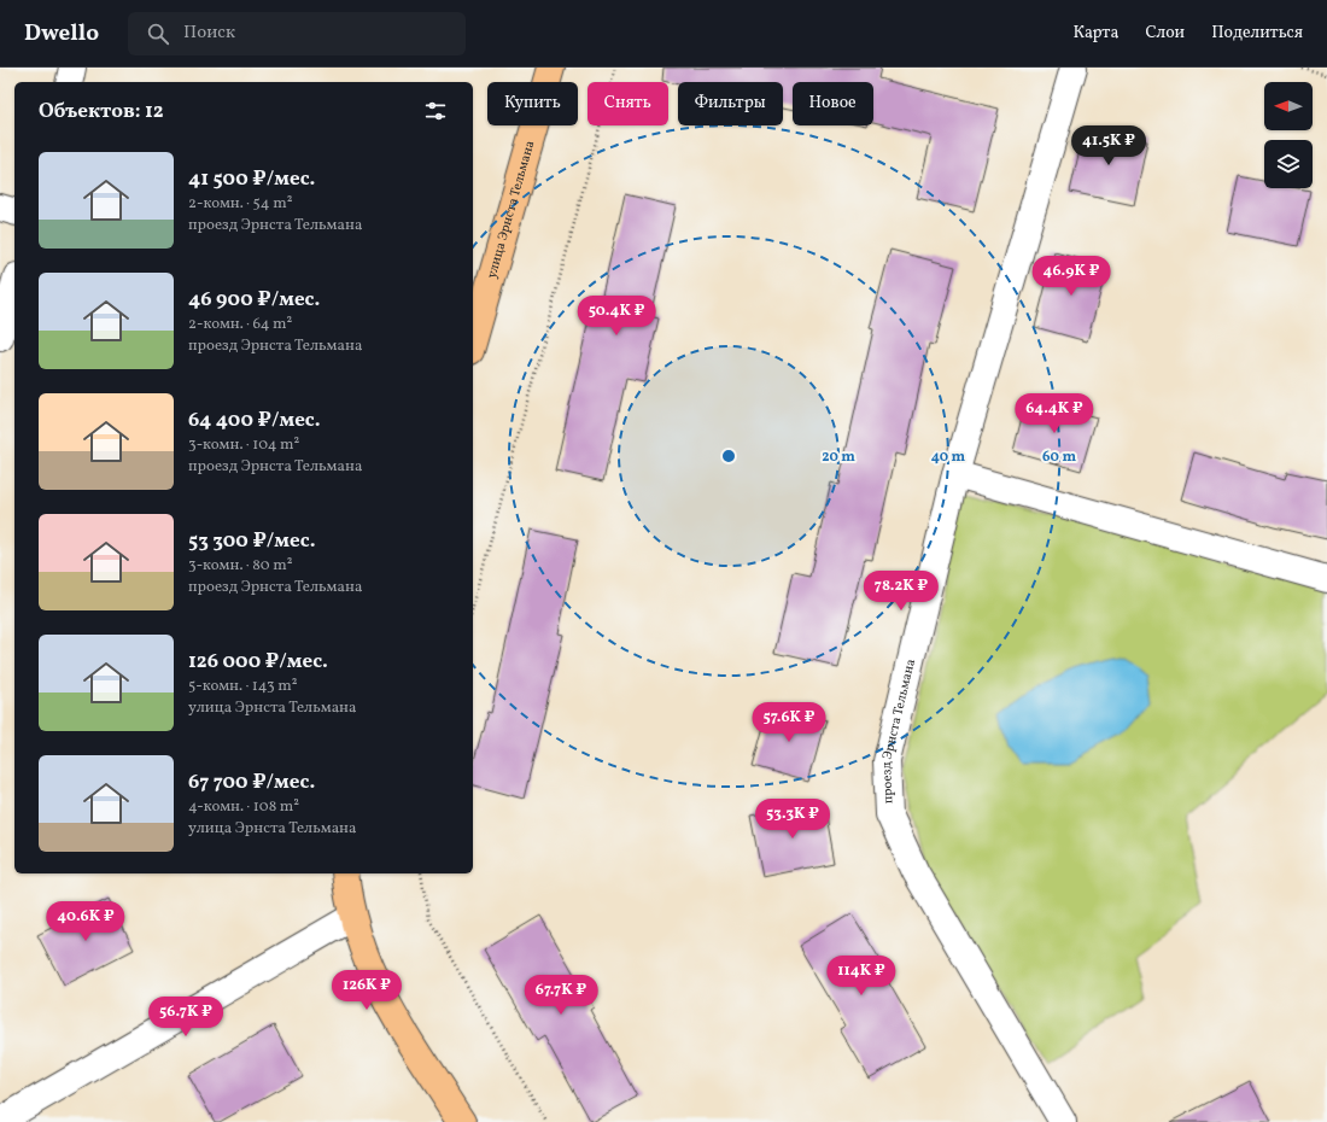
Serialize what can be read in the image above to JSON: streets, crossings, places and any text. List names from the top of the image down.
{
  "streets": {
    "main road": ["улица Эрнста Тельмана"],
    "street": ["проезд Эрнста Тельмана"]
  },
  "north": "left",
  "page": {
    "header": "Dwello",
    "search": "Поиск",
    "nav": ["Карта", "Слои", "Поделиться"],
    "chip": [
      "Купить",
      "Снять",
      "Фильтры",
      "Новое"
    ],
    "heading": "Объектов: 12",
    "price": [
      "41.5K ₽",
      "46.9K ₽",
      "50.4K ₽",
      "64.4K ₽",
      "78.2K ₽",
      "57.6K ₽",
      "53.3K ₽",
      "40.6K ₽",
      "114K ₽",
      "126K ₽",
      "67.7K ₽",
      "56.7K ₽"
    ],
    "list": [
      {
        "name": "41 500 ₽/мес.",
        "note": "2-комн. · 54 m² · проезд Эрнста Тельмана"
      },
      {
        "name": "46 900 ₽/мес.",
        "note": "2-комн. · 64 m² · проезд Эрнста Тельмана"
      },
      {
        "name": "64 400 ₽/мес.",
        "note": "3-комн. · 104 m² · проезд Эрнста Тельмана"
      },
      {
        "name": "53 300 ₽/мес.",
        "note": "3-комн. · 80 m² · проезд Эрнста Тельмана"
      },
      {
        "name": "126 000 ₽/мес.",
        "note": "5-комн. · 143 m² · улица Эрнста Тельмана"
      },
      {
        "name": "67 700 ₽/мес.",
        "note": "4-комн. · 108 m² · улица Эрнста Тельмана"
      }
    ]
  },
  "rings": ["20 m", "40 m", "60 m"]
}
